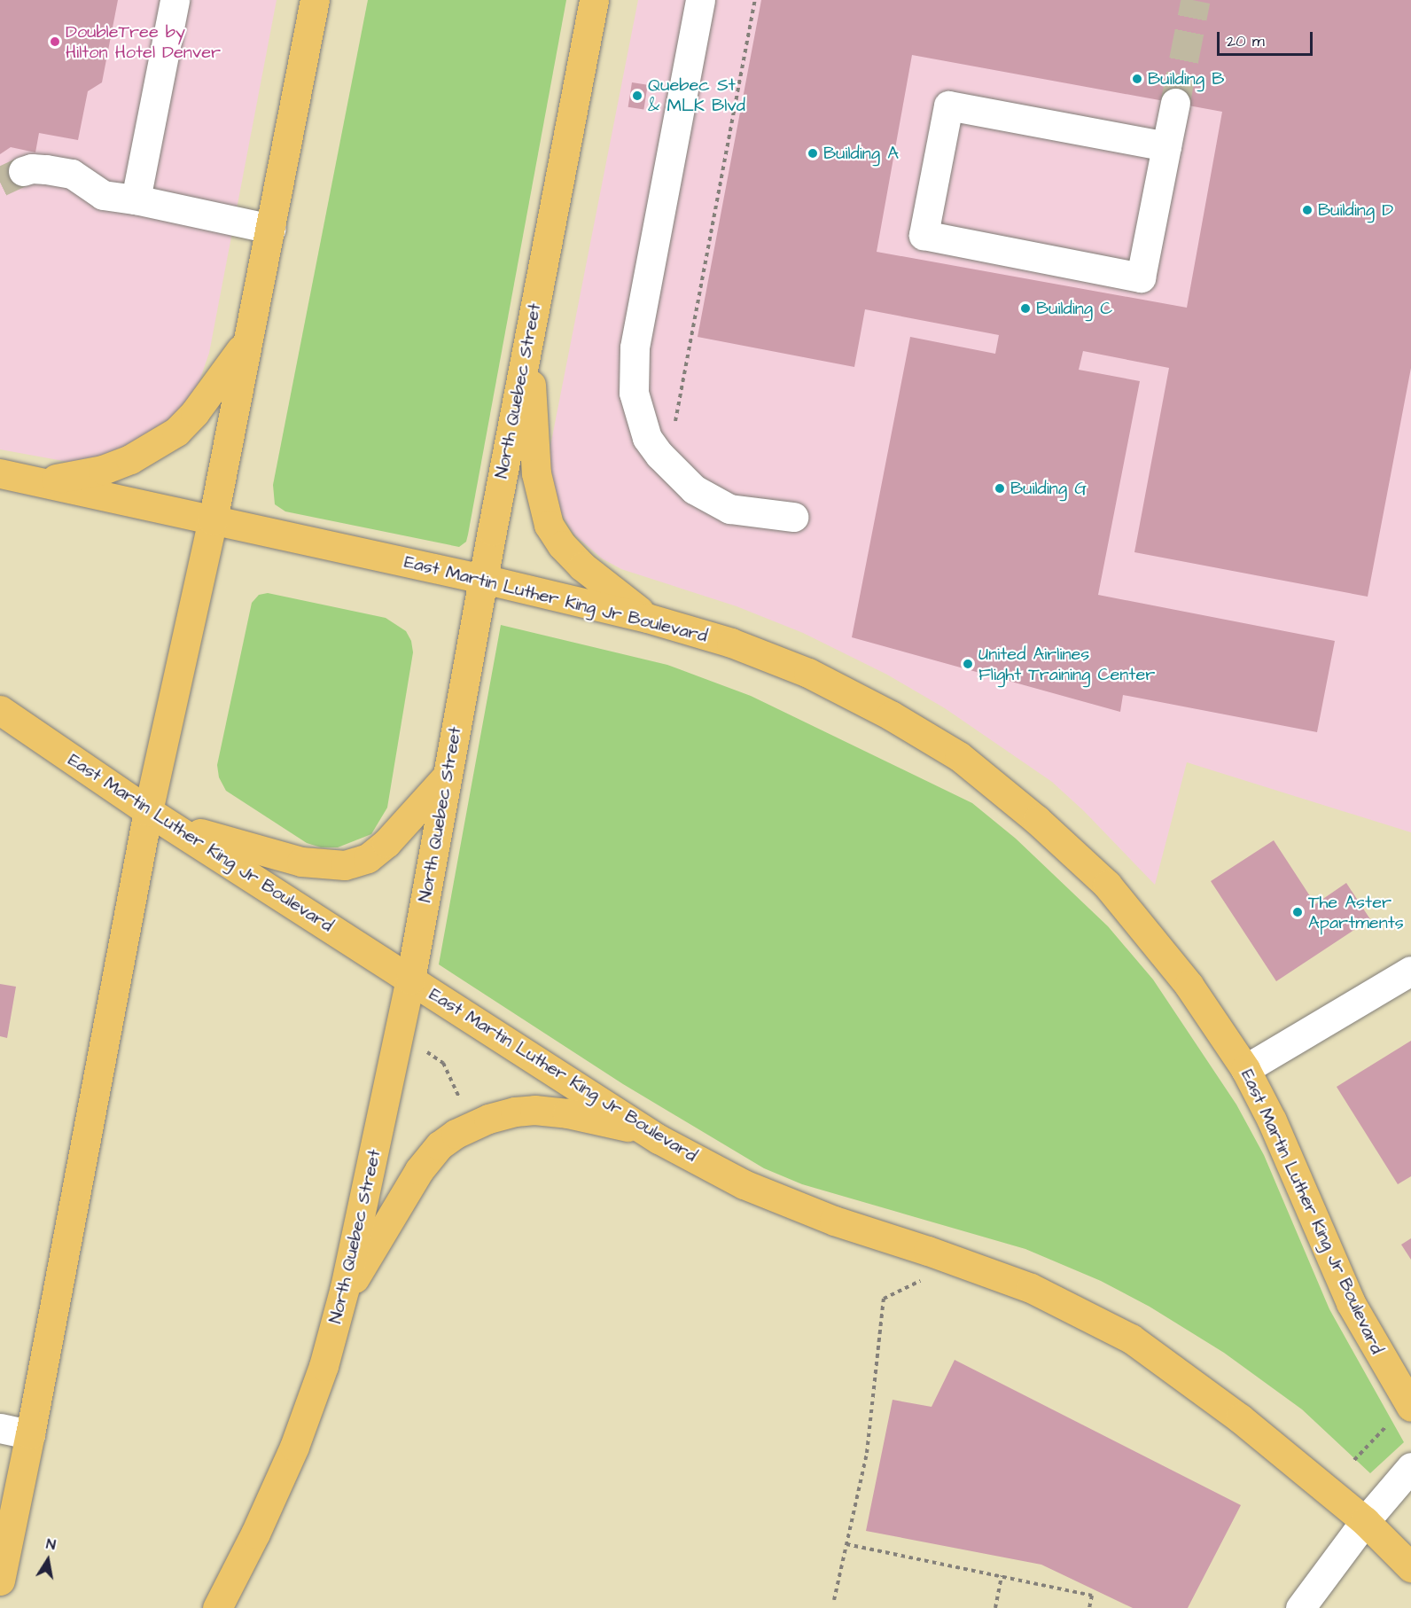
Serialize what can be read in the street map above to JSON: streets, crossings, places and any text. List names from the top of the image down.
{
  "streets": {
    "main road": ["North Quebec Street", "East Martin Luther King Jr Boulevard"]
  },
  "crossings": [
    ["North Quebec Street", "East Martin Luther King Jr Boulevard"]
  ],
  "places": [
    "DoubleTree by Hilton Hotel Denver",
    "Building B",
    "Quebec St & MLK Blvd",
    "Building A",
    "Building D",
    "Building C",
    "Building G",
    "United Airlines Flight Training Center",
    "The Aster Apartments"
  ],
  "scale_bar": "20 m",
  "north": "top"
}
